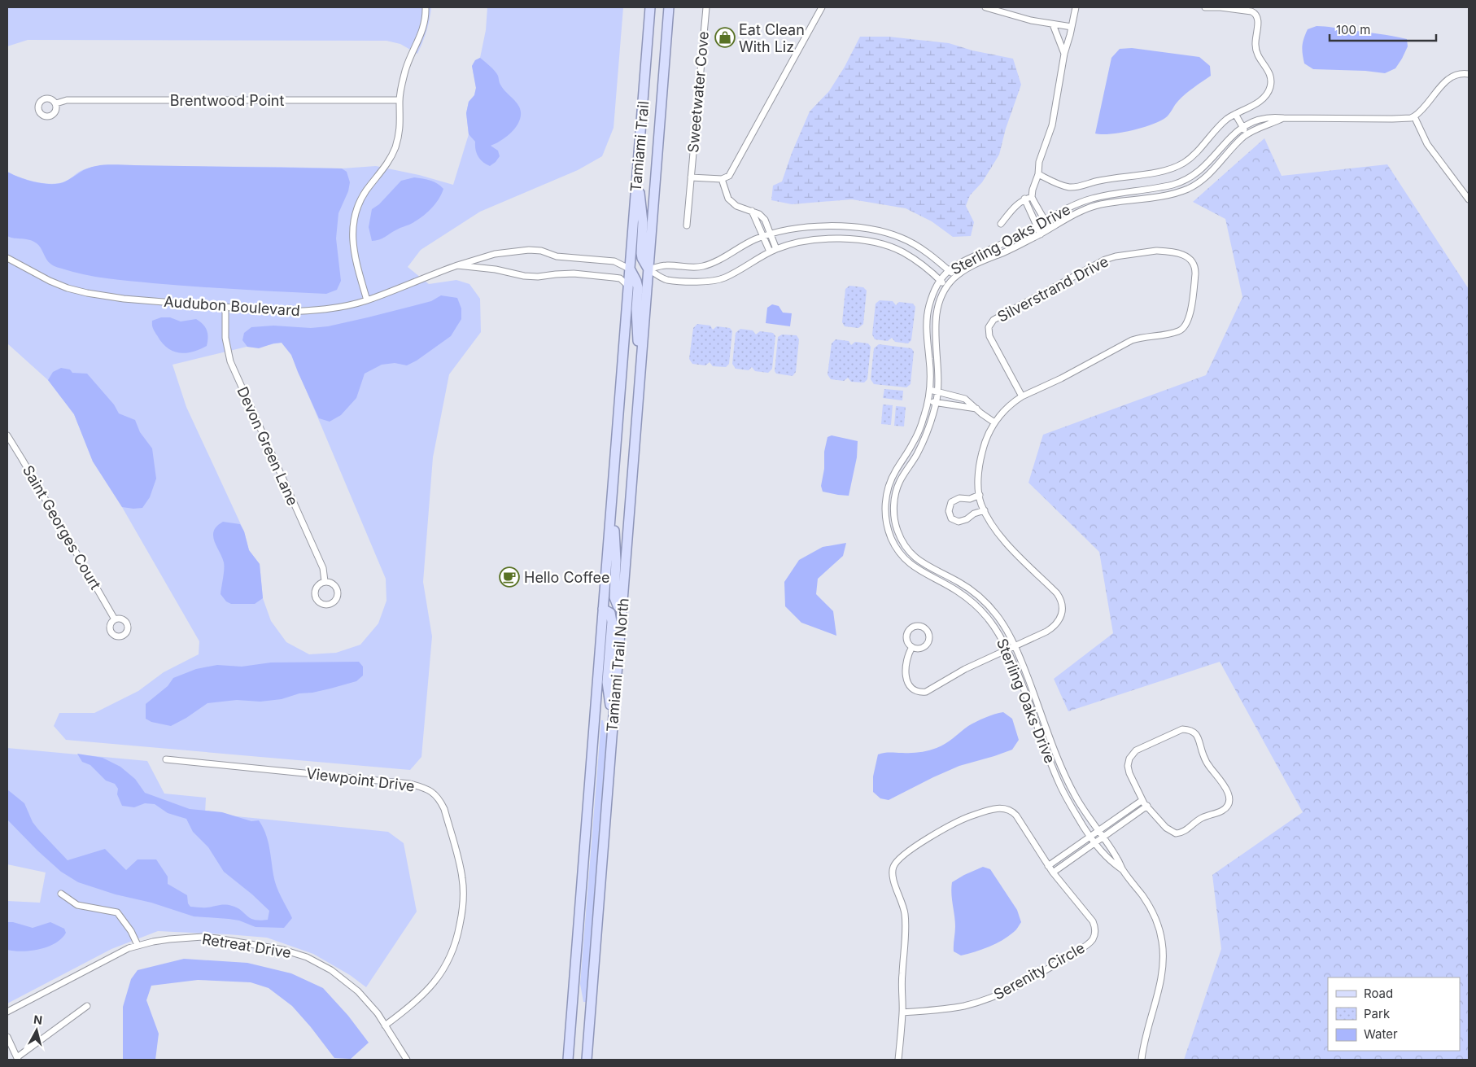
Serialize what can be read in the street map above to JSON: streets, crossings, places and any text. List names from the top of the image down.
{
  "streets": {
    "main road": ["Tamiami Trail", "Tamiami Trail North"],
    "street": [
      "Sweetwater Cove",
      "Brentwood Point",
      "Sterling Oaks Drive",
      "Silverstrand Drive",
      "Audubon Boulevard",
      "Devon Green Lane",
      "Saint Georges Court",
      "Viewpoint Drive",
      "Retreat Drive",
      "Serenity Circle"
    ]
  },
  "crossings": [
    ["Tamiami Trail", "Audubon Boulevard"],
    ["Tamiami Trail", "Tamiami Trail North"],
    ["Sterling Oaks Drive", "Silverstrand Drive"],
    ["Audubon Boulevard", "Devon Green Lane"],
    ["Audubon Boulevard", "Tamiami Trail North"],
    ["Viewpoint Drive", "Retreat Drive"]
  ],
  "places": {
    "shop": ["Eat Clean With Liz"],
    "cafe": ["Hello Coffee"]
  },
  "legend": ["Road", "Park", "Water"],
  "scale_bar": "100 m",
  "north": "top"
}
